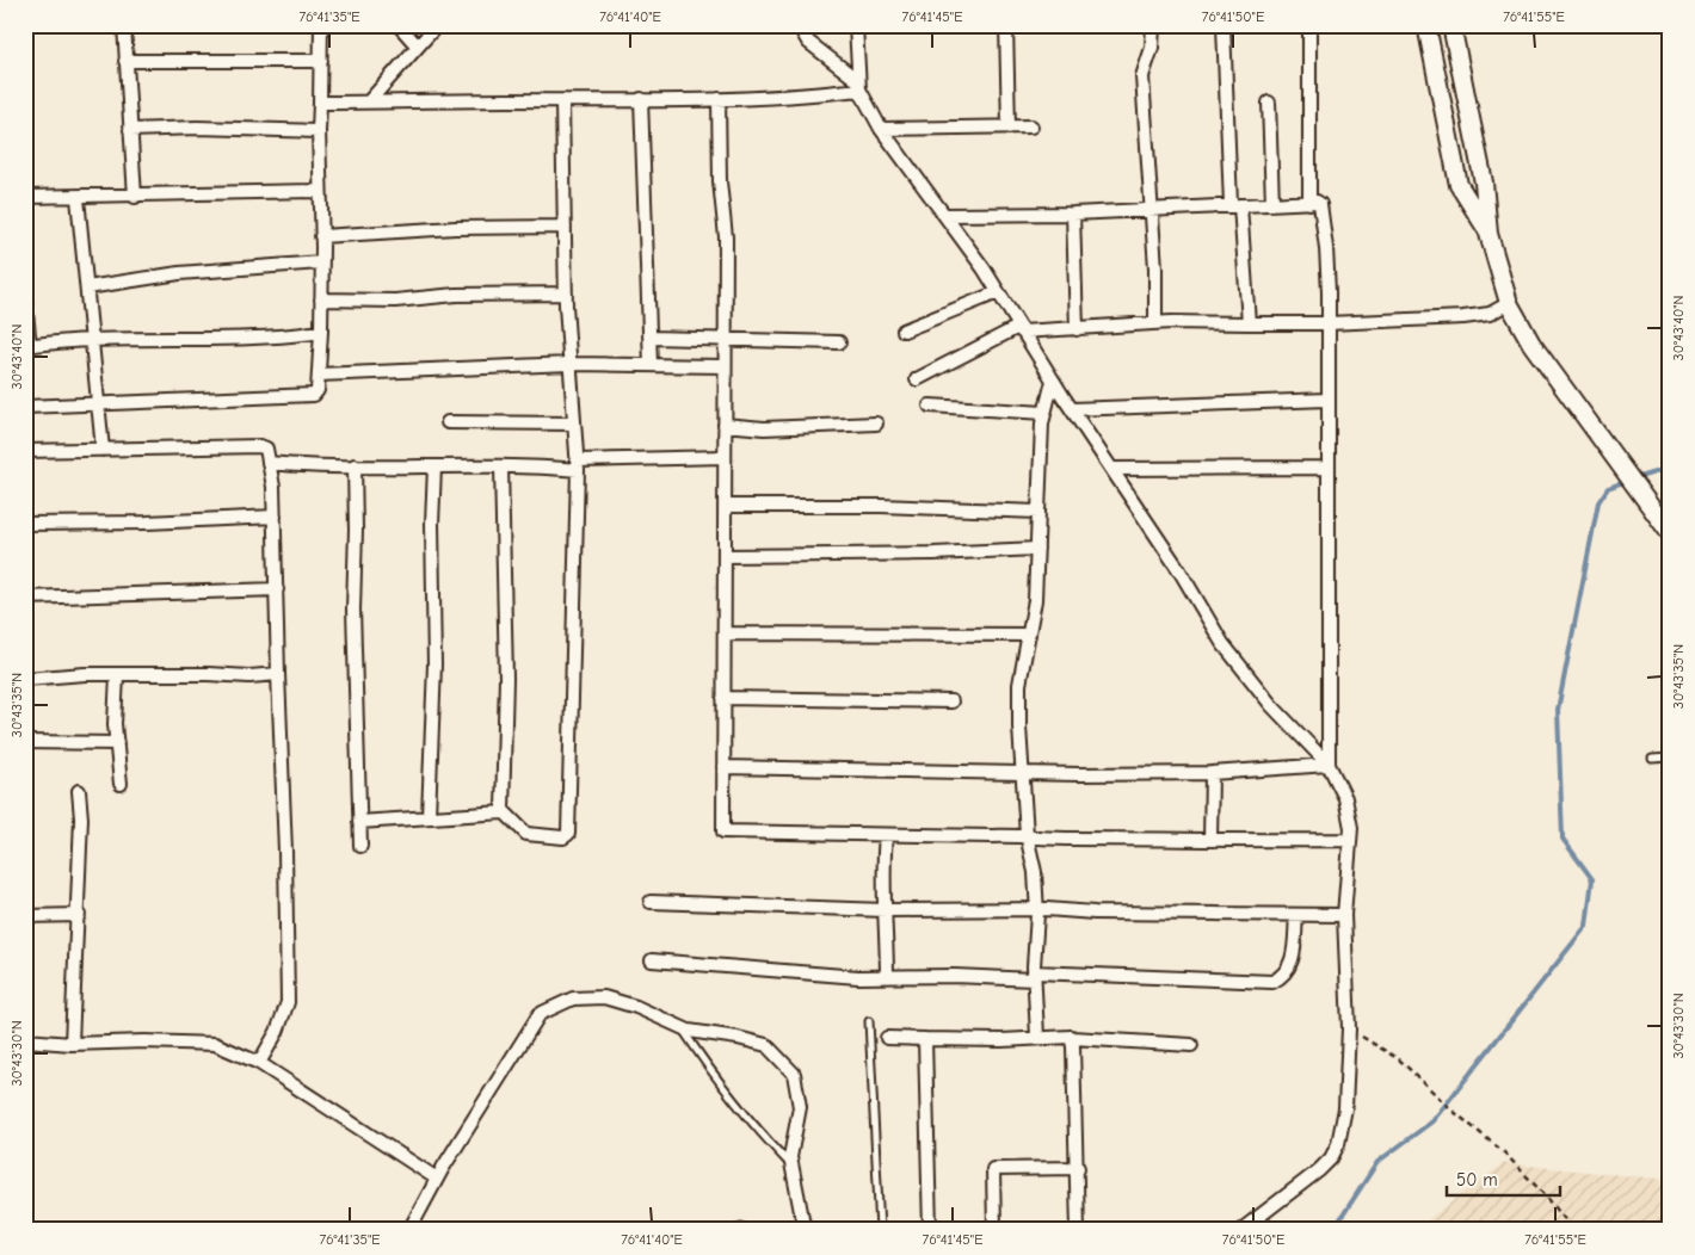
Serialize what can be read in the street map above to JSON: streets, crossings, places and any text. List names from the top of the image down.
{
  "scale_bar": "50 m",
  "coordinates": [
    "76°41'35\"E",
    "76°41'40\"E",
    "76°41'45\"E",
    "76°41'50\"E",
    "76°41'55\"E",
    "30°43'40\"N",
    "30°43'35\"N",
    "30°43'30\"N"
  ]
}
